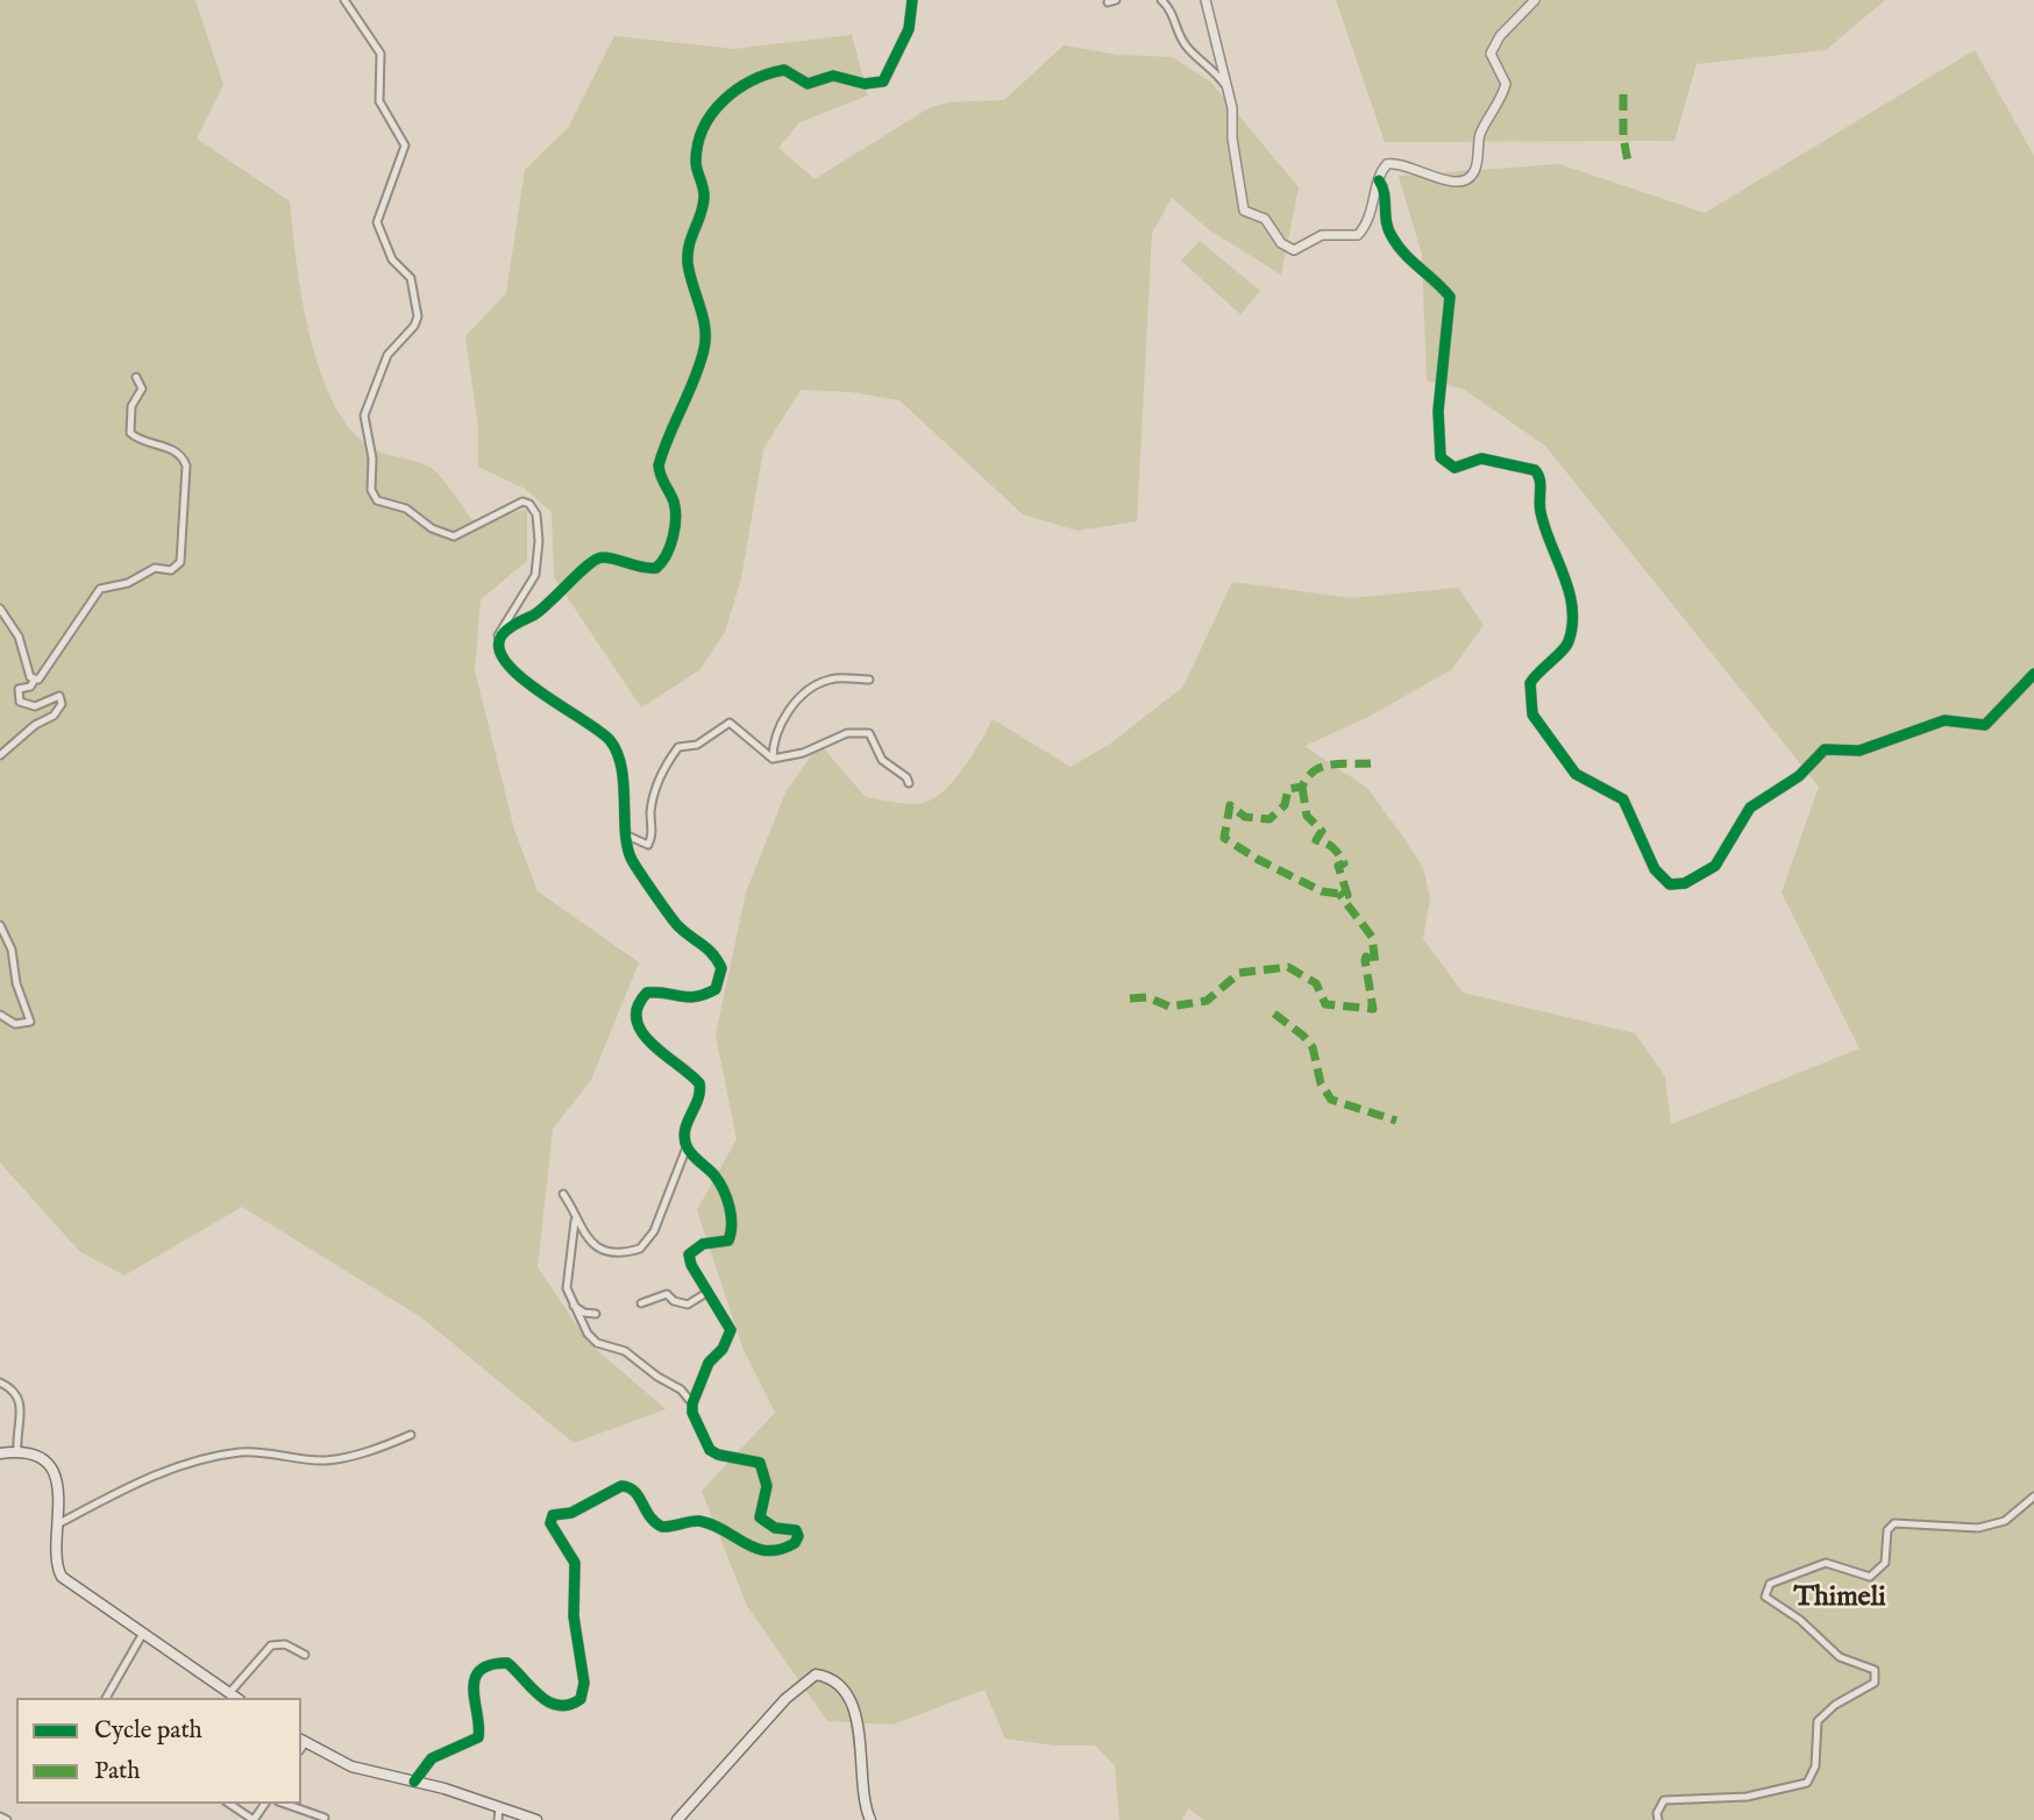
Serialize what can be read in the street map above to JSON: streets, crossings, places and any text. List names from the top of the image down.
{
  "districts": ["Thimeli"],
  "legend": ["Cycle path", "Path"]
}
